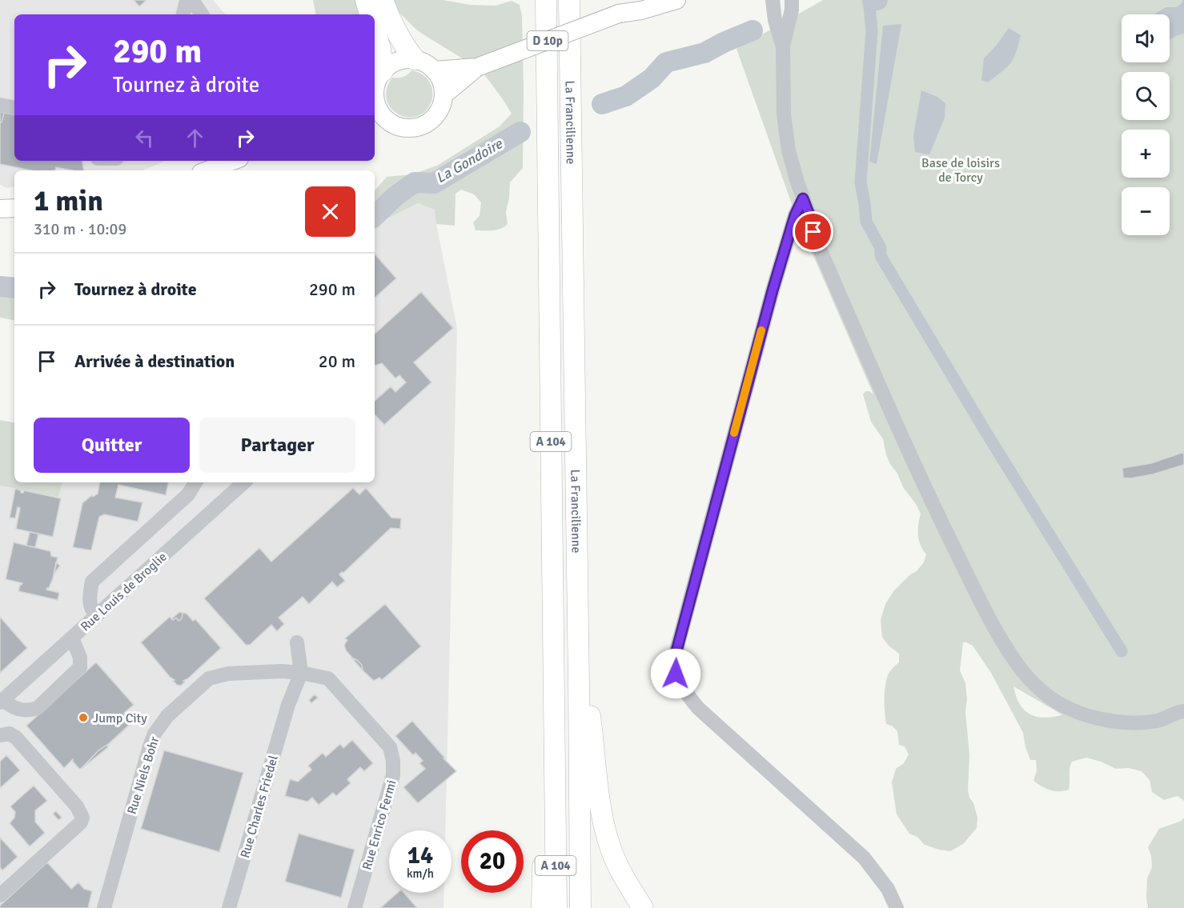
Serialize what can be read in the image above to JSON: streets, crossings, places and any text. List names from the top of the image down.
{
  "streets": {
    "highway": ["La Francilienne", "A 104"],
    "main road": ["D 10p"],
    "street": [
      "Rue Louis de Broglie",
      "Rue Niels Bohr",
      "Rue Charles Friedel",
      "Rue Enrico Fermi"
    ]
  },
  "crossings": [
    ["Rue Niels Bohr", "Rue Charles Friedel"],
    ["Rue Niels Bohr", "Rue Enrico Fermi"]
  ],
  "water": ["La Gondoire"],
  "parks": ["Base de loisirs de Torcy"],
  "places": ["Jump City"],
  "page": {
    "map_buttons": ["+", "−"],
    "turn": ["290 m", "Tournez à droite"],
    "heading": ["1 min", "310 m · 10:09"],
    "list": [
      {
        "name": "Tournez à droite",
        "value": "290 m"
      },
      {
        "name": "Arrivée à destination",
        "value": "20 m"
      }
    ],
    "buttons": ["Quitter", "Partager"],
    "speed": "14 km/h",
    "limit": "20"
  }
}
